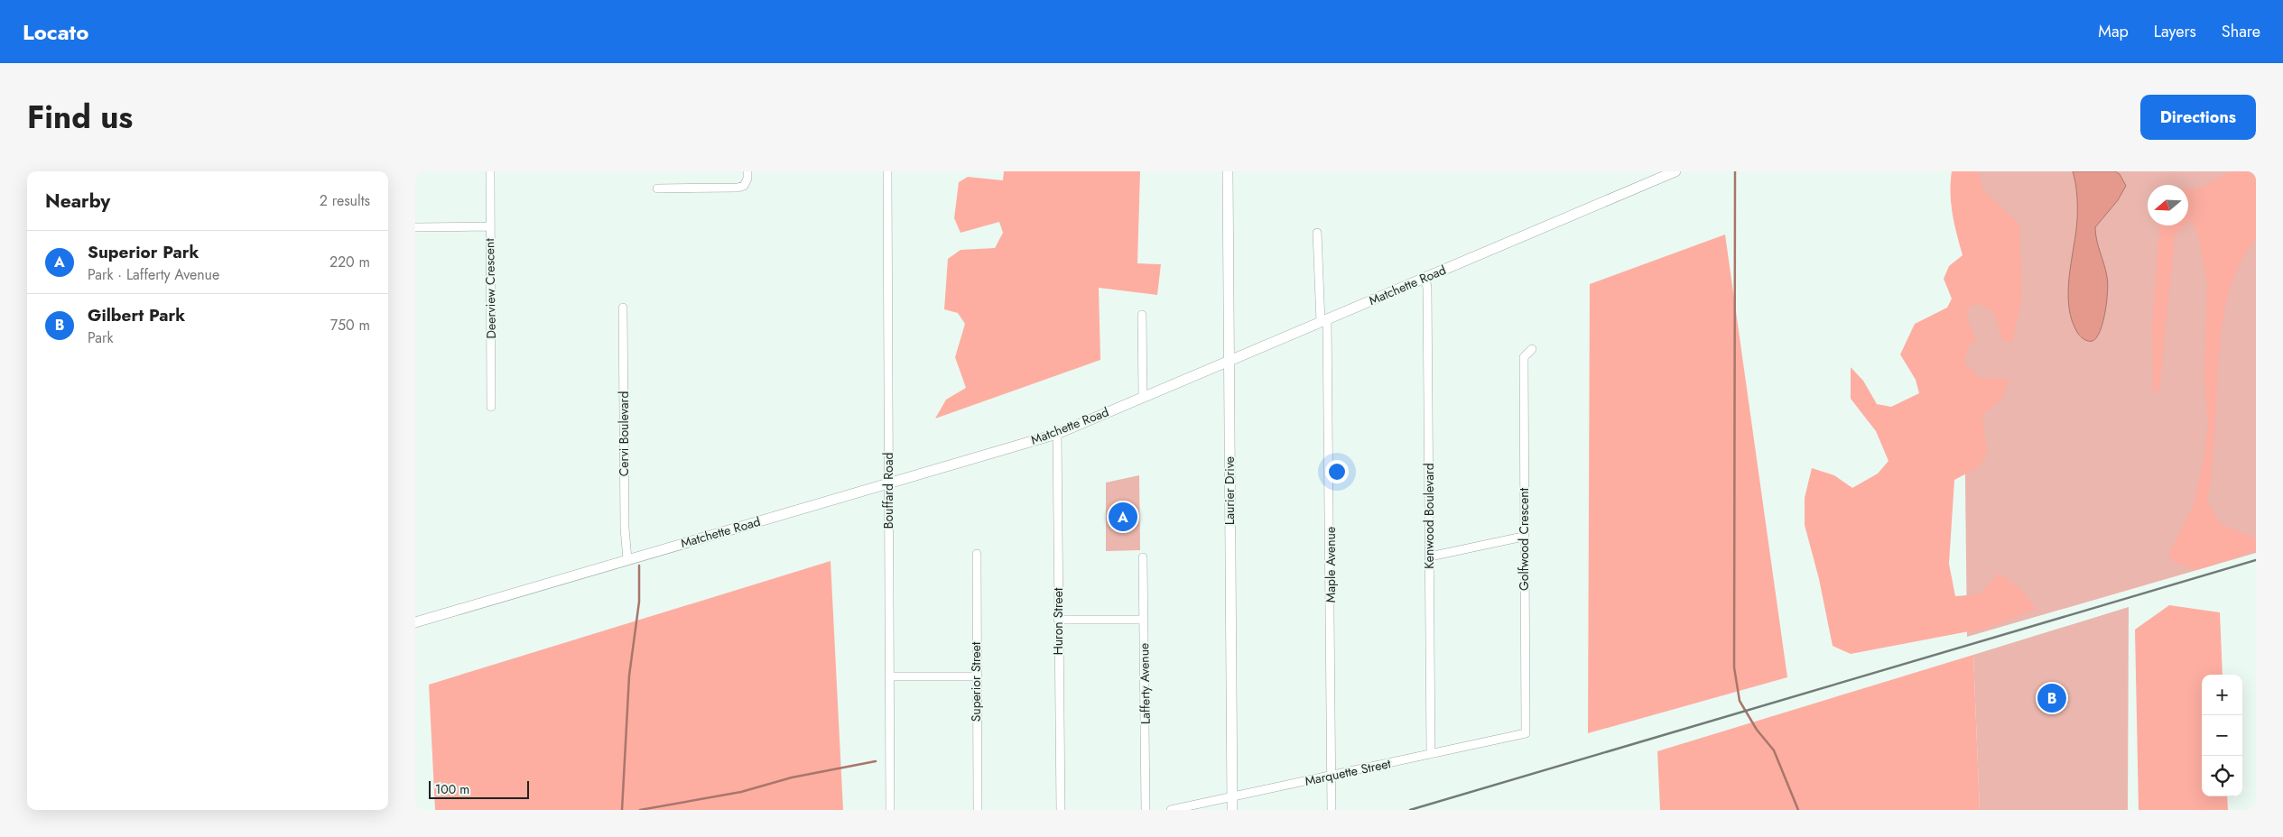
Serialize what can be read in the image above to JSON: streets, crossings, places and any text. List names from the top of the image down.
{
  "streets": {
    "street": [
      "Matchette Road",
      "Deerview Crescent",
      "Cervi Boulevard",
      "Bouffard Road",
      "Laurier Drive",
      "Kenwood Boulevard",
      "Golfwood Crescent",
      "Maple Avenue",
      "Huron Street",
      "Superior Street",
      "Lafferty Avenue",
      "Marquette Street"
    ]
  },
  "crossings": [
    ["Matchette Road", "Cervi Boulevard"],
    ["Matchette Road", "Bouffard Road"],
    ["Matchette Road", "Laurier Drive"],
    ["Matchette Road", "Kenwood Boulevard"],
    ["Matchette Road", "Maple Avenue"],
    ["Matchette Road", "Huron Street"],
    ["Laurier Drive", "Marquette Street"],
    ["Kenwood Boulevard", "Marquette Street"],
    ["Golfwood Crescent", "Marquette Street"],
    ["Maple Avenue", "Marquette Street"]
  ],
  "scale_bar": "100 m",
  "north": "left",
  "page": {
    "header": "Locato",
    "nav": ["Map", "Layers", "Share"],
    "title": "Find us",
    "buttons": "Directions",
    "heading": ["Nearby", "2 results"],
    "list": [
      {
        "mark": "A",
        "name": "Superior Park",
        "note": "Park · Lafferty Avenue",
        "value": "220 m"
      },
      {
        "mark": "B",
        "name": "Gilbert Park",
        "note": "Park",
        "value": "750 m"
      }
    ],
    "pins": ["A", "B"],
    "map_buttons": ["+", "−"],
    "scale": "100 m"
  }
}
